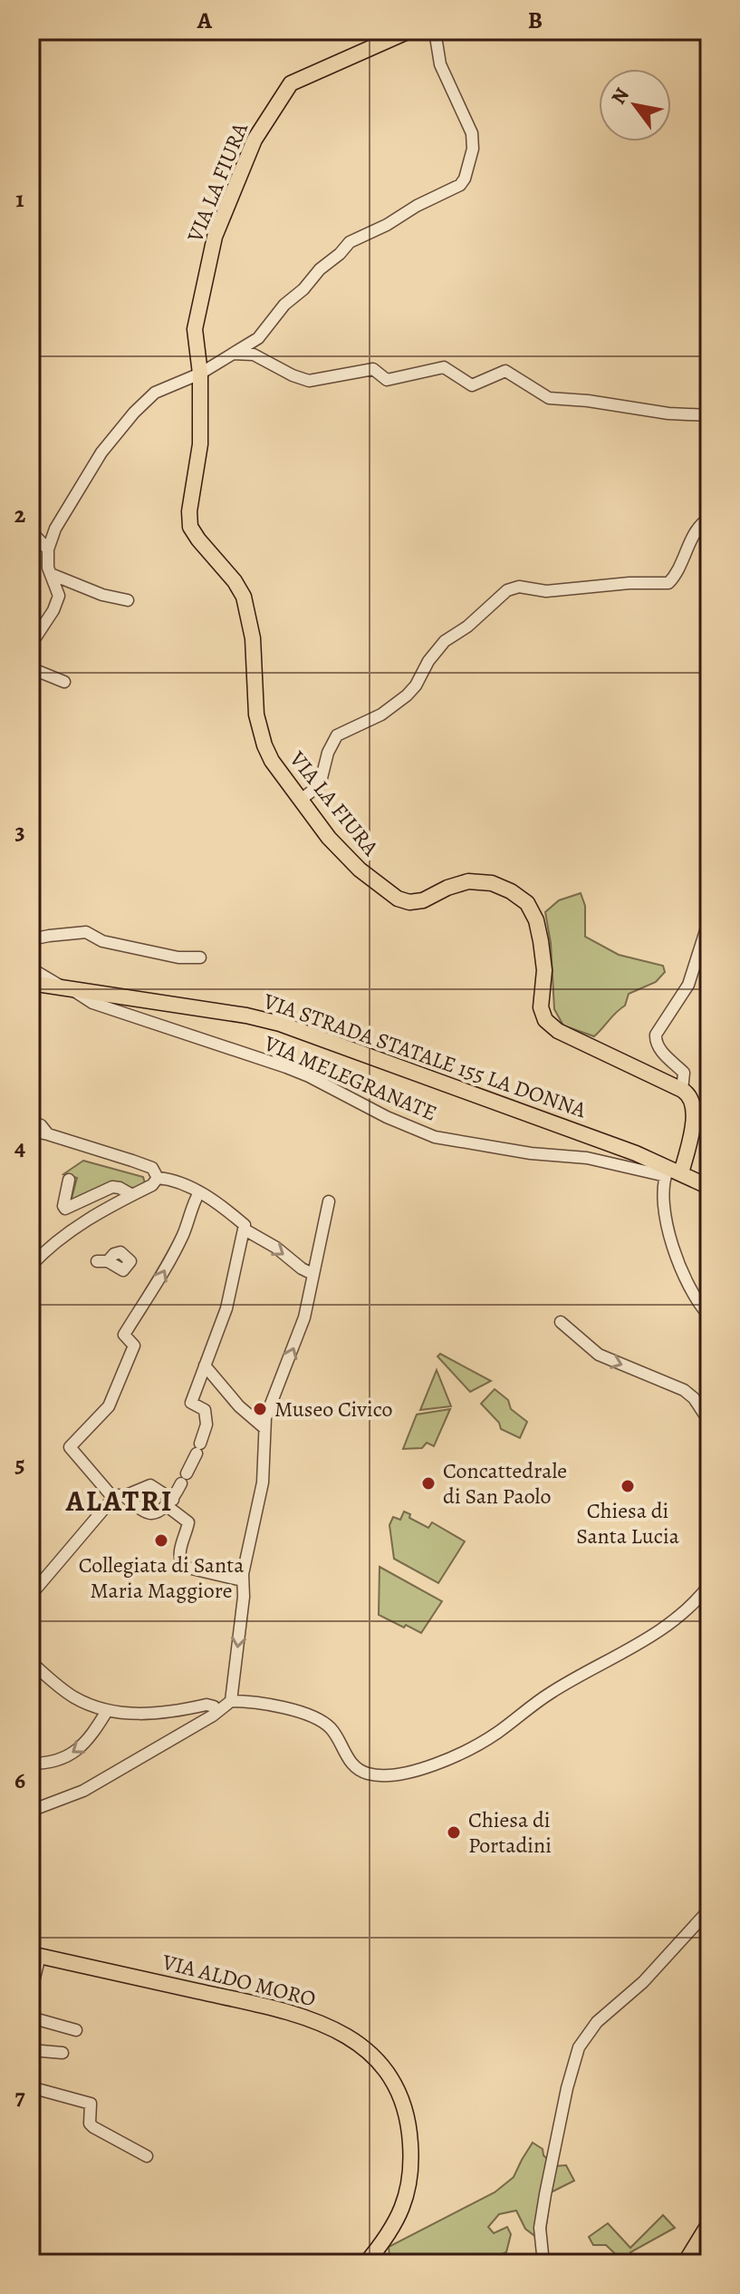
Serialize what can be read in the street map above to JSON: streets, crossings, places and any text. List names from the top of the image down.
{
  "streets": {
    "main road": ["VIA LA FIURA", "VIA STRADA STATALE 155 LA DONNA", "VIA ALDO MORO"],
    "street": ["VIA MELEGRANATE"]
  },
  "crossings": [
    ["VIA STRADA STATALE 155 LA DONNA", "VIA MELEGRANATE"]
  ],
  "districts": ["ALATRI"],
  "places": [
    "Museo Civico",
    "Concattedrale di San Paolo",
    "Chiesa di Santa Lucia",
    "Collegiata di Santa Maria Maggiore",
    "Chiesa di Portadini"
  ],
  "north": "top left",
  "grid": {
    "columns": ["A", "B"],
    "rows": [
      "1",
      "2",
      "3",
      "4",
      "5",
      "6",
      "7"
    ]
  }
}
